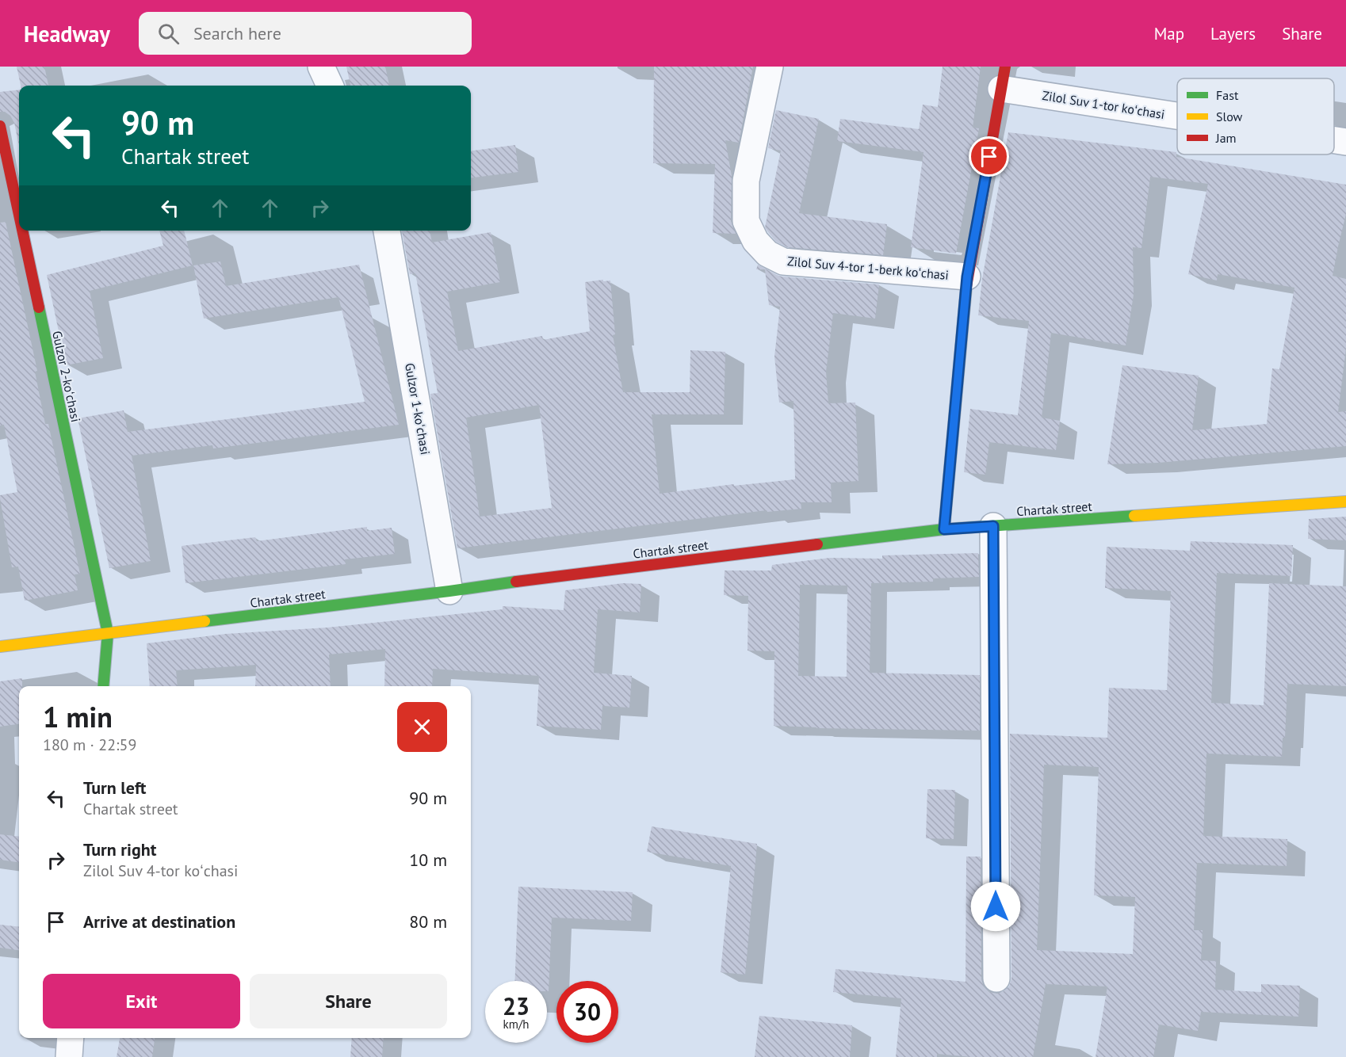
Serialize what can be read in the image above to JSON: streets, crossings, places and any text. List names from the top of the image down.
{
  "streets": {
    "main road": ["Gulzor 2-koʻchasi", "Chartak street"],
    "street": ["Zilol Suv 1-tor koʻchasi", "Zilol Suv 4-tor 1-berk koʻchasi", "Gulzor 1-koʻchasi"]
  },
  "crossings": [
    ["Gulzor 2-koʻchasi", "Chartak street"],
    ["Gulzor 1-koʻchasi", "Chartak street"]
  ],
  "legend": ["Fast", "Slow", "Jam"],
  "page": {
    "header": "Headway",
    "search": "Search here",
    "nav": ["Map", "Layers", "Share"],
    "turn": ["90 m", "Chartak street"],
    "heading": ["1 min", "180 m · 22:59"],
    "list": [
      {
        "name": "Turn left",
        "note": "Chartak street",
        "value": "90 m"
      },
      {
        "name": "Turn right",
        "note": "Zilol Suv 4-tor koʻchasi",
        "value": "10 m"
      },
      {
        "name": "Arrive at destination",
        "value": "80 m"
      }
    ],
    "buttons": ["Exit", "Share"],
    "speed": "23 km/h",
    "limit": "30"
  }
}
